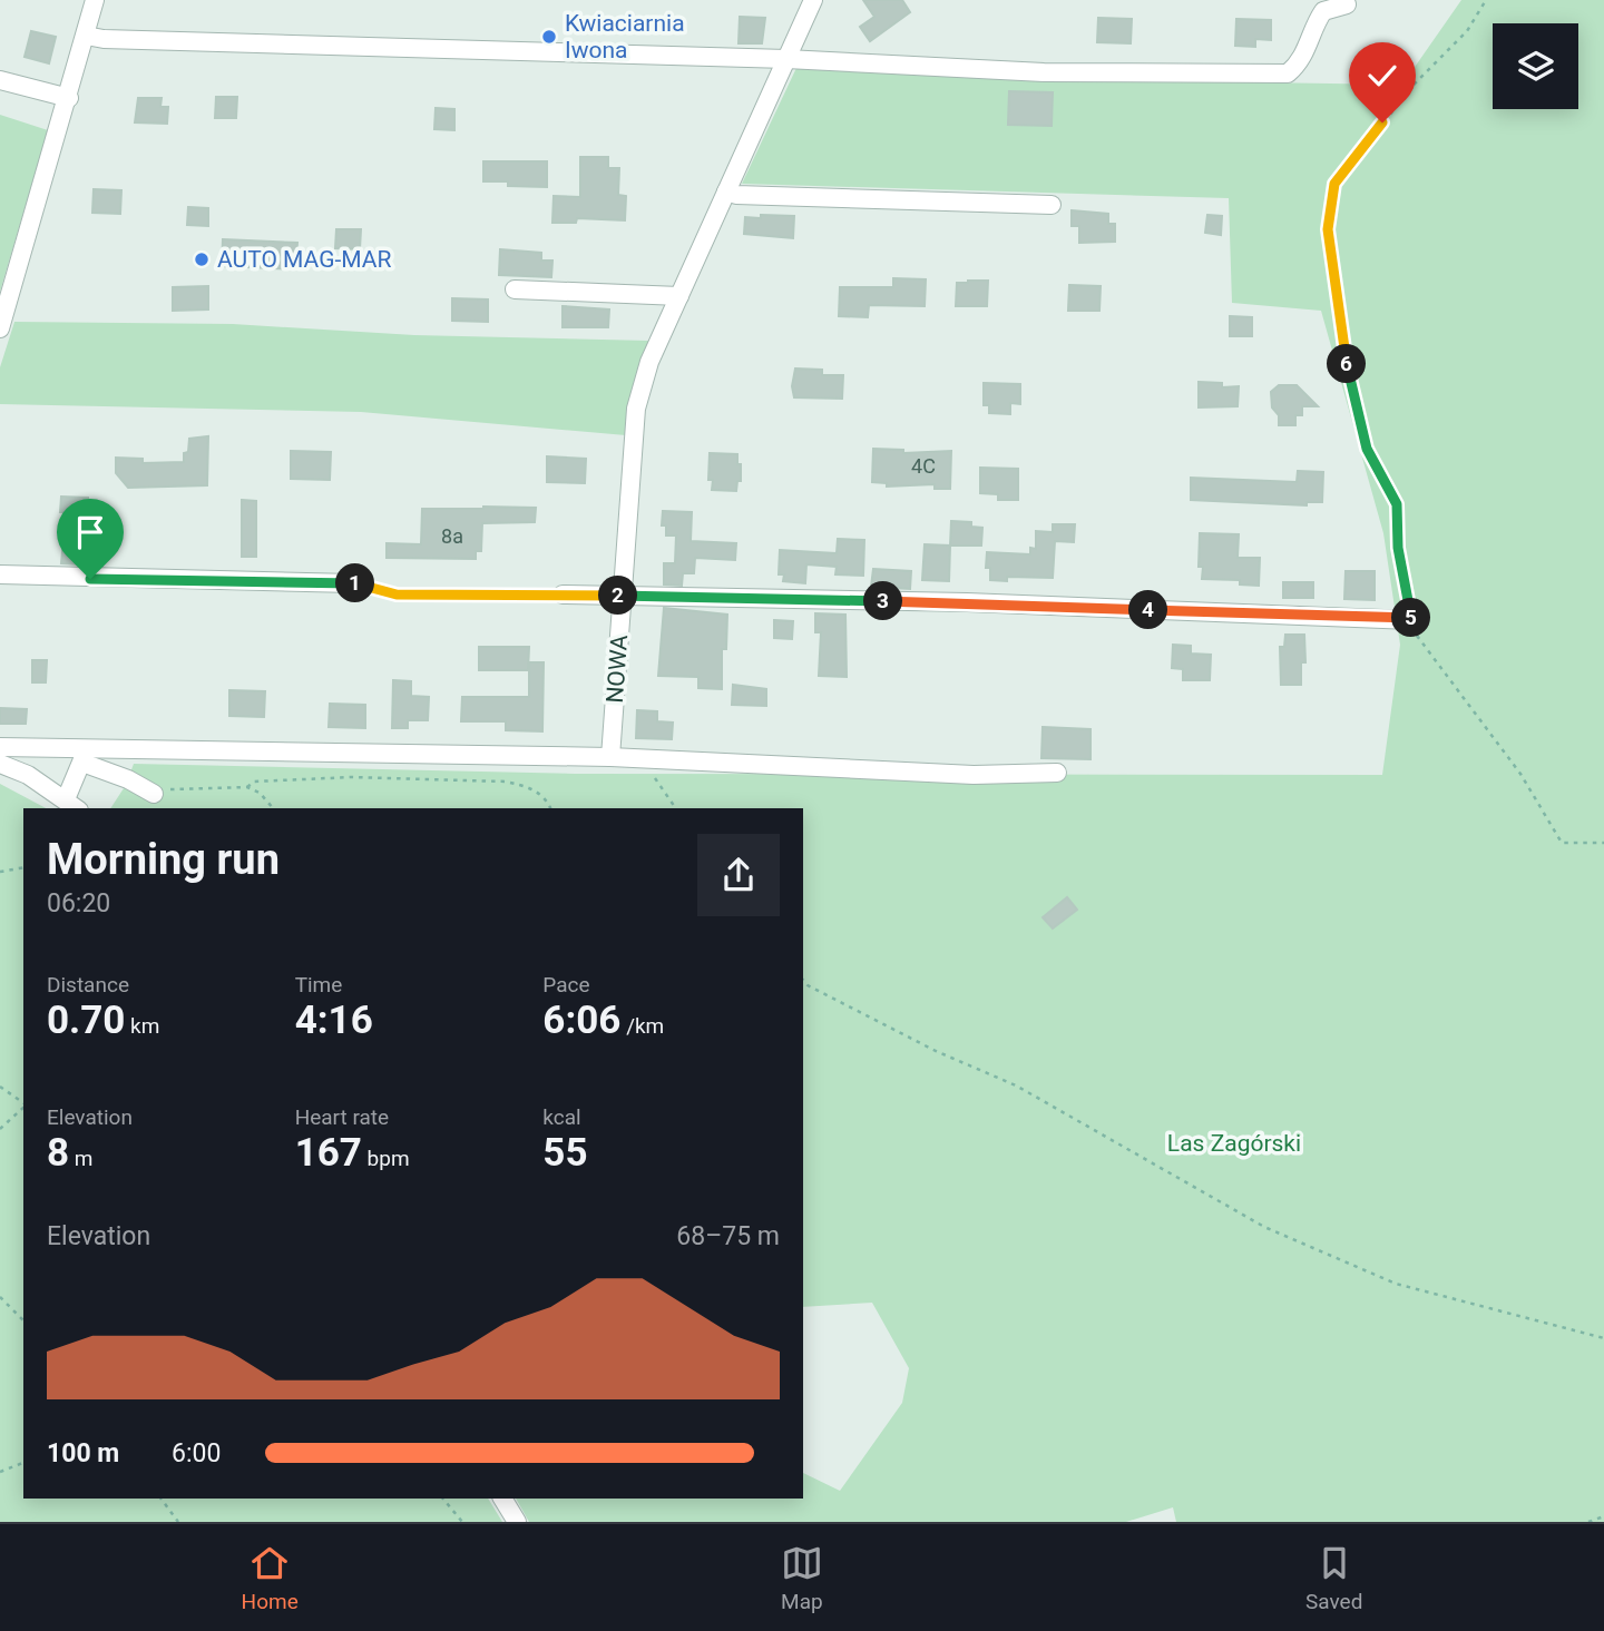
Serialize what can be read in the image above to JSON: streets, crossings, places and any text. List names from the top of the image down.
{
  "streets": {
    "street": ["NOWA"]
  },
  "parks": ["Las Zagórski"],
  "places": ["Kwiaciarnia Iwona", "AUTO MAG-MAR"],
  "house_numbers": ["4C", "8a"],
  "page": {
    "pins": [
      "6",
      "1",
      "2",
      "3",
      "4",
      "5"
    ],
    "heading": ["Morning run", "06:20"],
    "stats": [
      ["Distance", "0.70 km"],
      ["Time", "4:16"],
      ["Pace", "6:06 /km"],
      ["Elevation", "8 m"],
      ["Heart rate", "167 bpm"],
      ["kcal", "55"]
    ],
    "chart": ["Elevation", "68–75 m"],
    "list": [
      {
        "name": "100 m",
        "note": "6:00"
      }
    ],
    "tabs": ["Home", "Map", "Saved"]
  }
}
